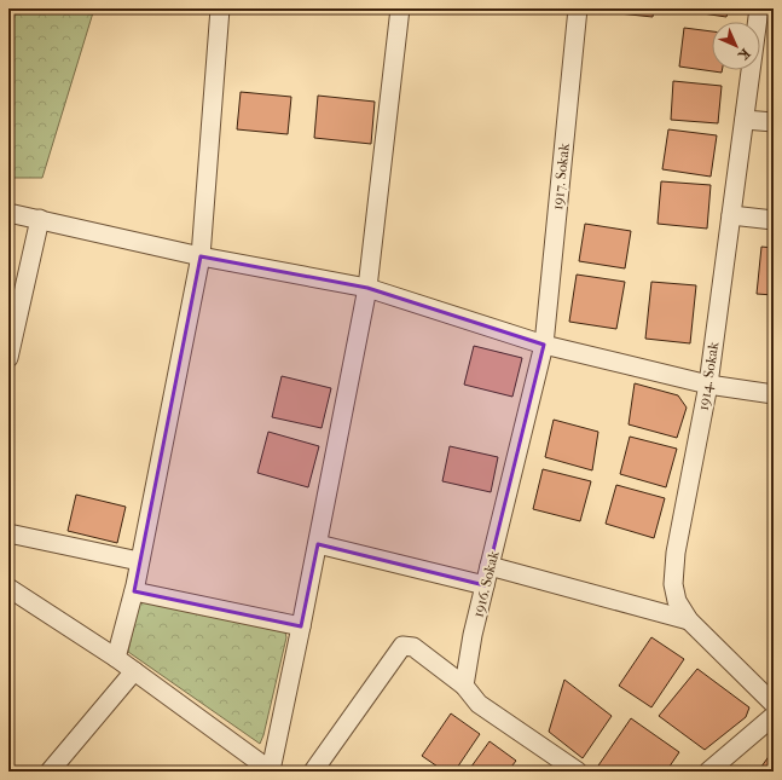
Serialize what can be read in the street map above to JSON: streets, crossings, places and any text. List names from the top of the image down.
{
  "streets": {
    "street": ["1917. Sokak", "1914. Sokak", "1916. Sokak"]
  },
  "crossings": [
    ["1917. Sokak", "1916. Sokak"]
  ],
  "north": "bottom right"
}
